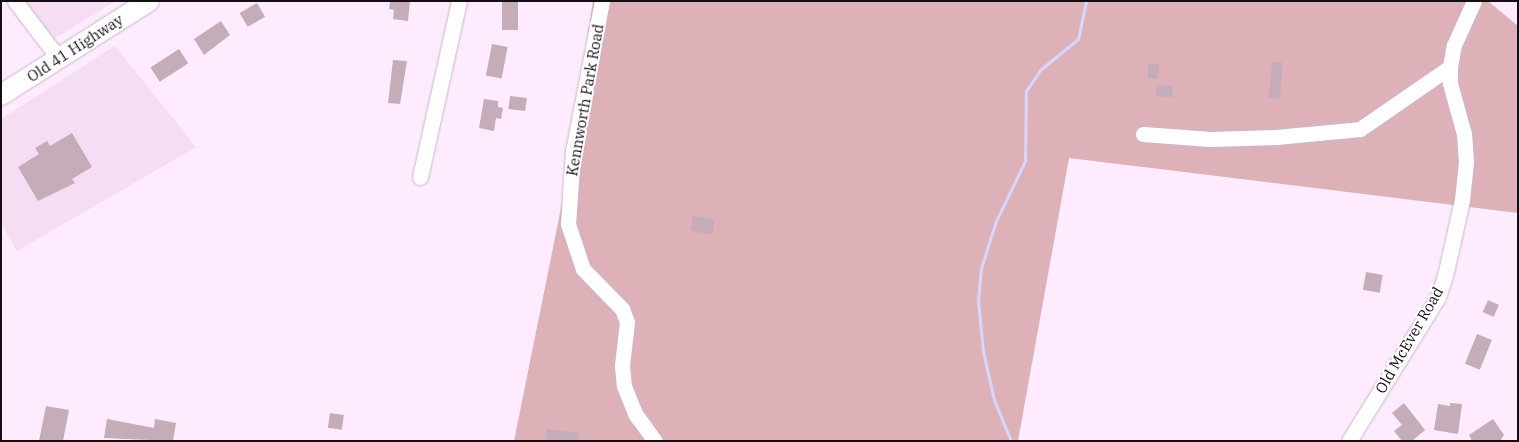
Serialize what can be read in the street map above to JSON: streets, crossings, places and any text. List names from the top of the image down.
{
  "streets": {
    "main road": ["Old 41 Highway"],
    "street": ["Kennworth Park Road", "Old McEver Road"]
  }
}
